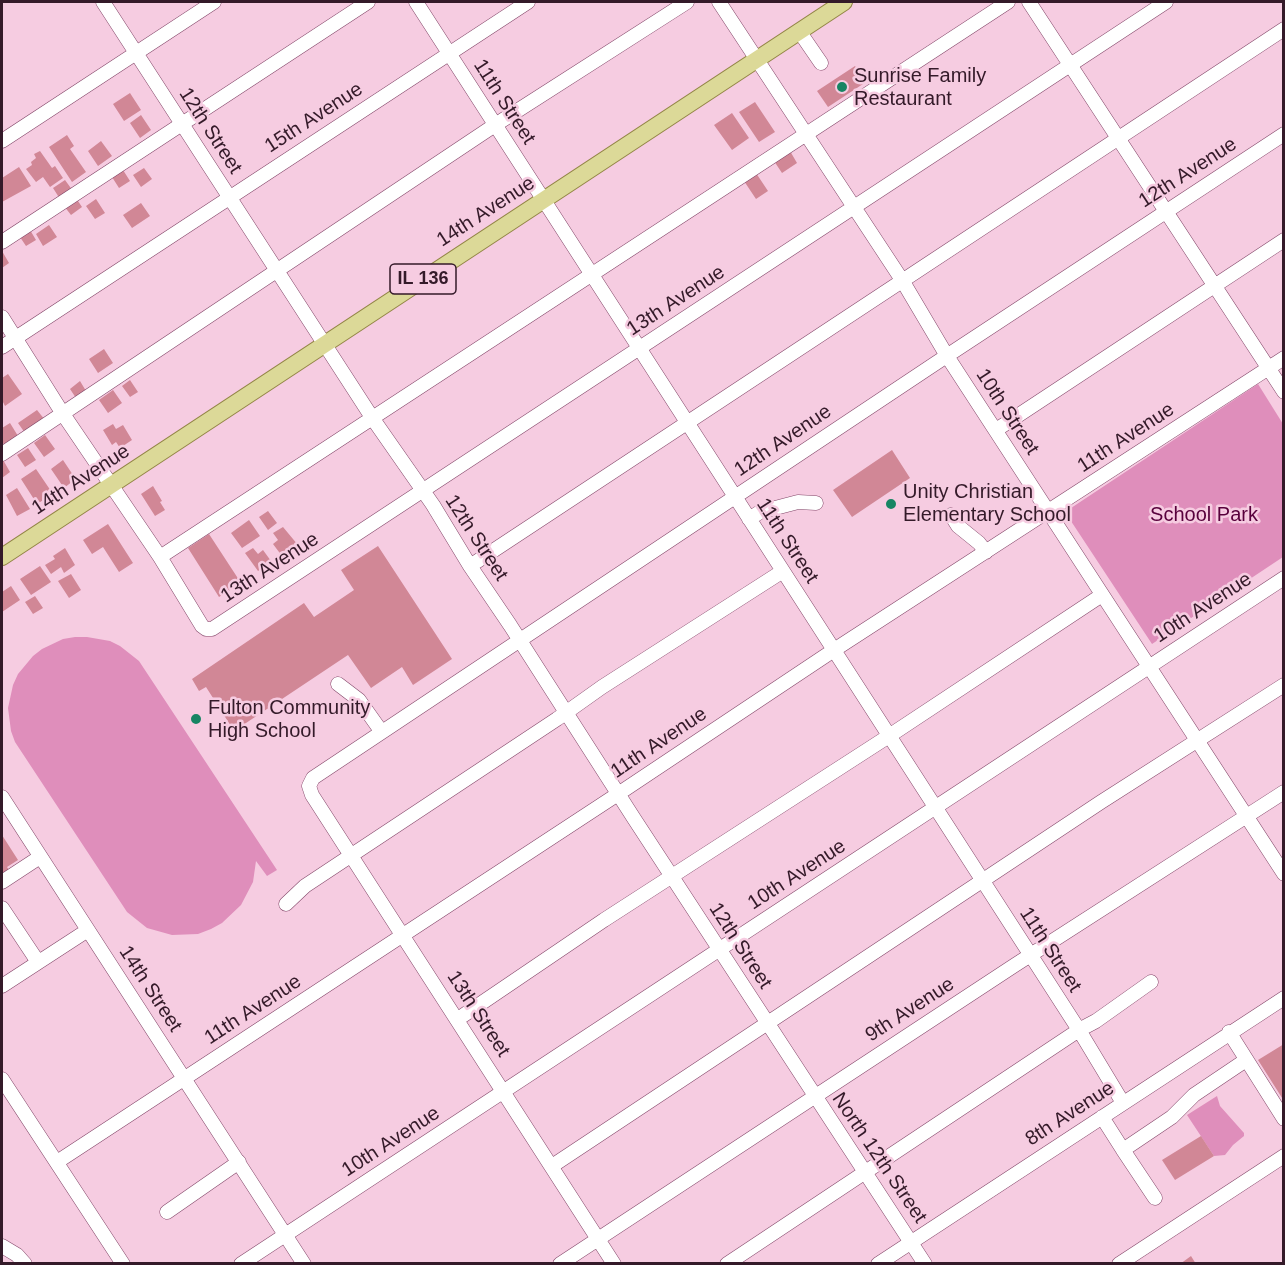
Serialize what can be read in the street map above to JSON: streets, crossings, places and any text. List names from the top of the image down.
{
  "streets": {
    "main road": ["14th Avenue", "IL 136"],
    "street": [
      "11th Street",
      "15th Avenue",
      "12th Street",
      "12th Avenue",
      "13th Avenue",
      "10th Street",
      "11th Avenue",
      "10th Avenue",
      "14th Street",
      "9th Avenue",
      "13th Street",
      "8th Avenue",
      "North 12th Street"
    ]
  },
  "crossings": [
    ["11th Street", "15th Avenue"],
    ["11th Street", "12th Avenue"],
    ["11th Street", "14th Avenue"],
    ["11th Street", "13th Avenue"],
    ["11th Street", "11th Avenue"],
    ["11th Street", "10th Avenue"],
    ["11th Street", "9th Avenue"],
    ["11th Street", "8th Avenue"],
    ["15th Avenue", "12th Street"],
    ["12th Street", "12th Avenue"],
    ["12th Street", "14th Avenue"],
    ["12th Street", "13th Avenue"],
    ["12th Street", "11th Avenue"],
    ["12th Street", "10th Avenue"],
    ["12th Street", "9th Avenue"],
    ["12th Street", "North 12th Street"],
    ["12th Avenue", "10th Street"],
    ["12th Avenue", "13th Street"],
    ["14th Avenue", "10th Street"],
    ["13th Avenue", "10th Street"],
    ["10th Street", "11th Avenue"],
    ["10th Street", "10th Avenue"],
    ["10th Street", "9th Avenue"],
    ["11th Avenue", "14th Street"],
    ["11th Avenue", "13th Street"],
    ["10th Avenue", "14th Street"],
    ["10th Avenue", "13th Street"],
    ["9th Avenue", "13th Street"],
    ["9th Avenue", "North 12th Street"],
    ["8th Avenue", "North 12th Street"]
  ],
  "parks": ["School Park"],
  "places": ["Sunrise Family Restaurant", "Unity Christian Elementary School", "Fulton Community High School"]
}
